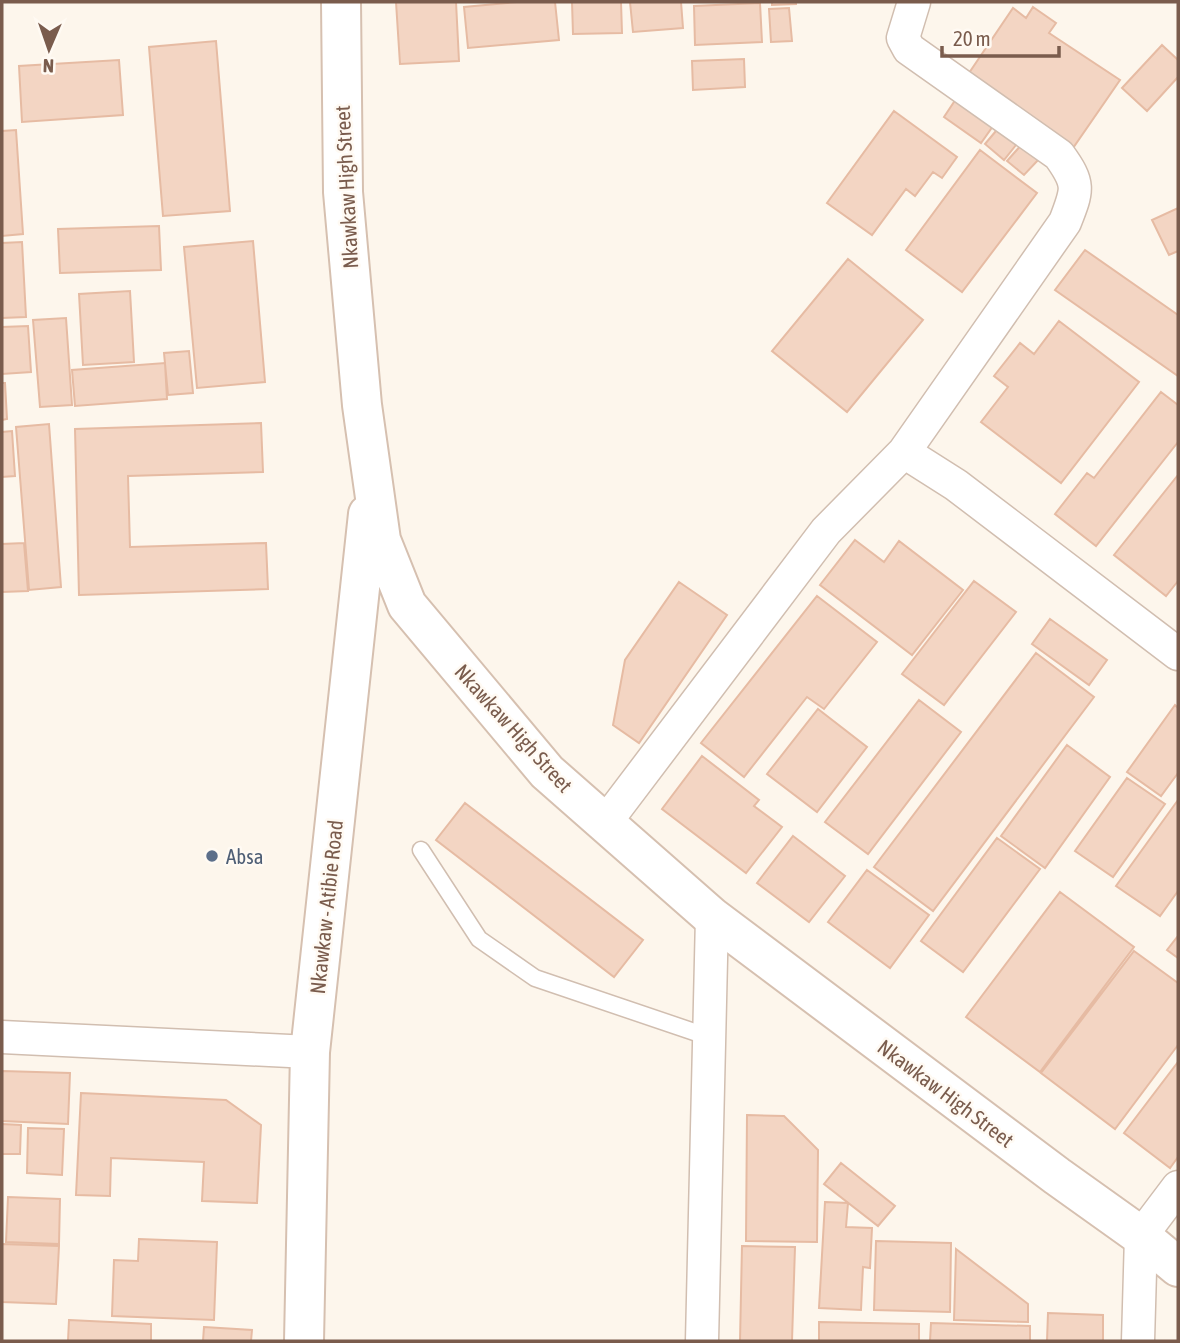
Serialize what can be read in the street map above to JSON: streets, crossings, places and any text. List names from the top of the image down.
{
  "streets": {
    "main road": ["Nkawkaw High Street", "Nkawkaw - Atibie Road"]
  },
  "crossings": [
    ["Nkawkaw High Street", "Nkawkaw - Atibie Road"]
  ],
  "places": ["Absa"],
  "scale_bar": "20 m",
  "north": "bottom"
}
